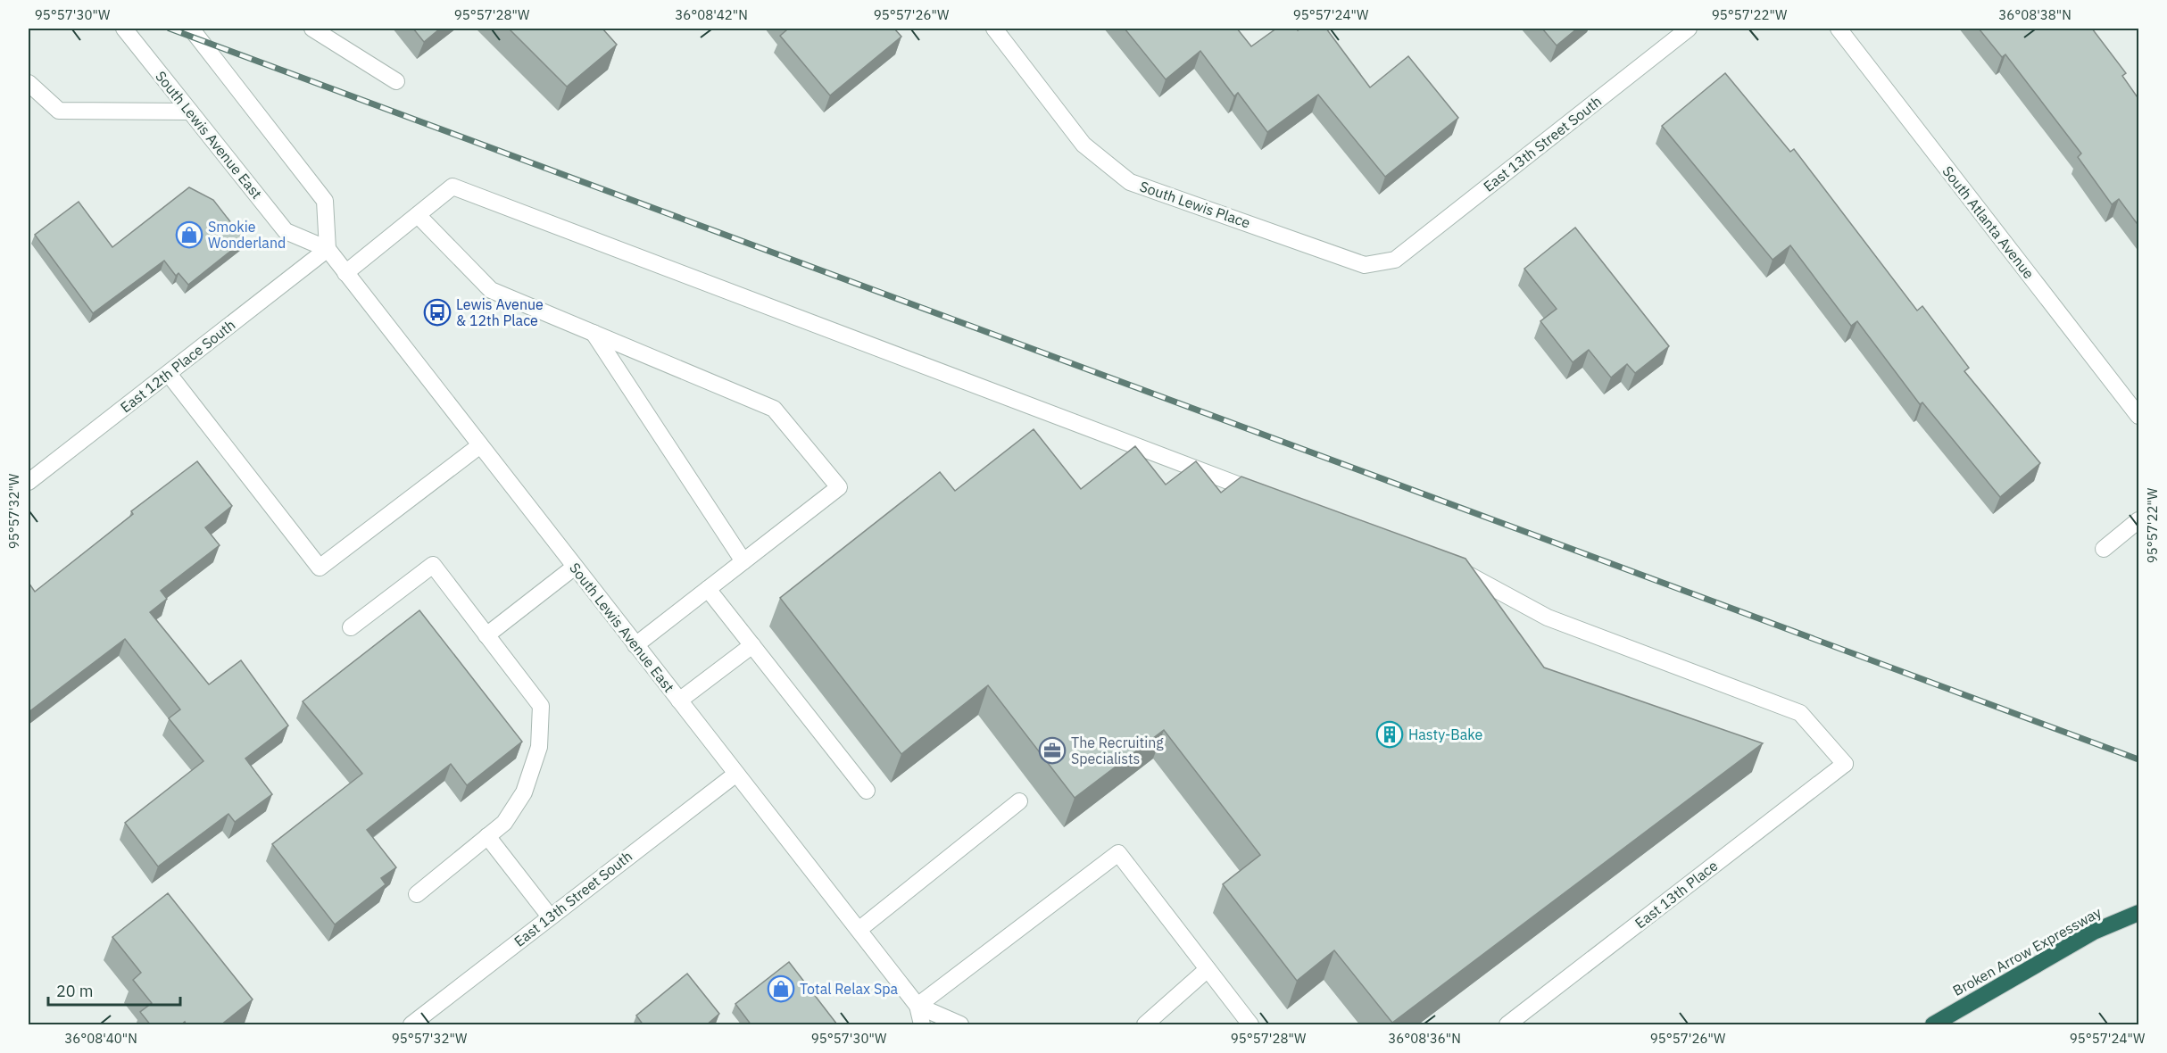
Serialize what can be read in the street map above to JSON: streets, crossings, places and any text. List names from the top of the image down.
{
  "streets": {
    "highway": ["Broken Arrow Expressway"],
    "street": [
      "South Lewis Avenue East",
      "East 13th Street South",
      "South Lewis Place",
      "South Atlanta Avenue",
      "East 12th Place South",
      "East 13th Place"
    ]
  },
  "crossings": [
    ["South Lewis Avenue East", "East 13th Street South"],
    ["South Lewis Avenue East", "East 12th Place South"],
    ["East 13th Street South", "South Lewis Place"]
  ],
  "places": {
    "shop": ["Smokie Wonderland", "Total Relax Spa"],
    "bus stop": ["Lewis Avenue & 12th Place"],
    "building": ["Hasty-Bake"],
    "office": ["The Recruiting Specialists"]
  },
  "scale_bar": "20 m",
  "coordinates": [
    "95°57'30\"W",
    "95°57'28\"W",
    "36°08'42\"N",
    "95°57'26\"W",
    "95°57'24\"W",
    "95°57'22\"W",
    "36°08'38\"N",
    "95°57'32\"W",
    "36°08'40\"N",
    "36°08'36\"N"
  ]
}
